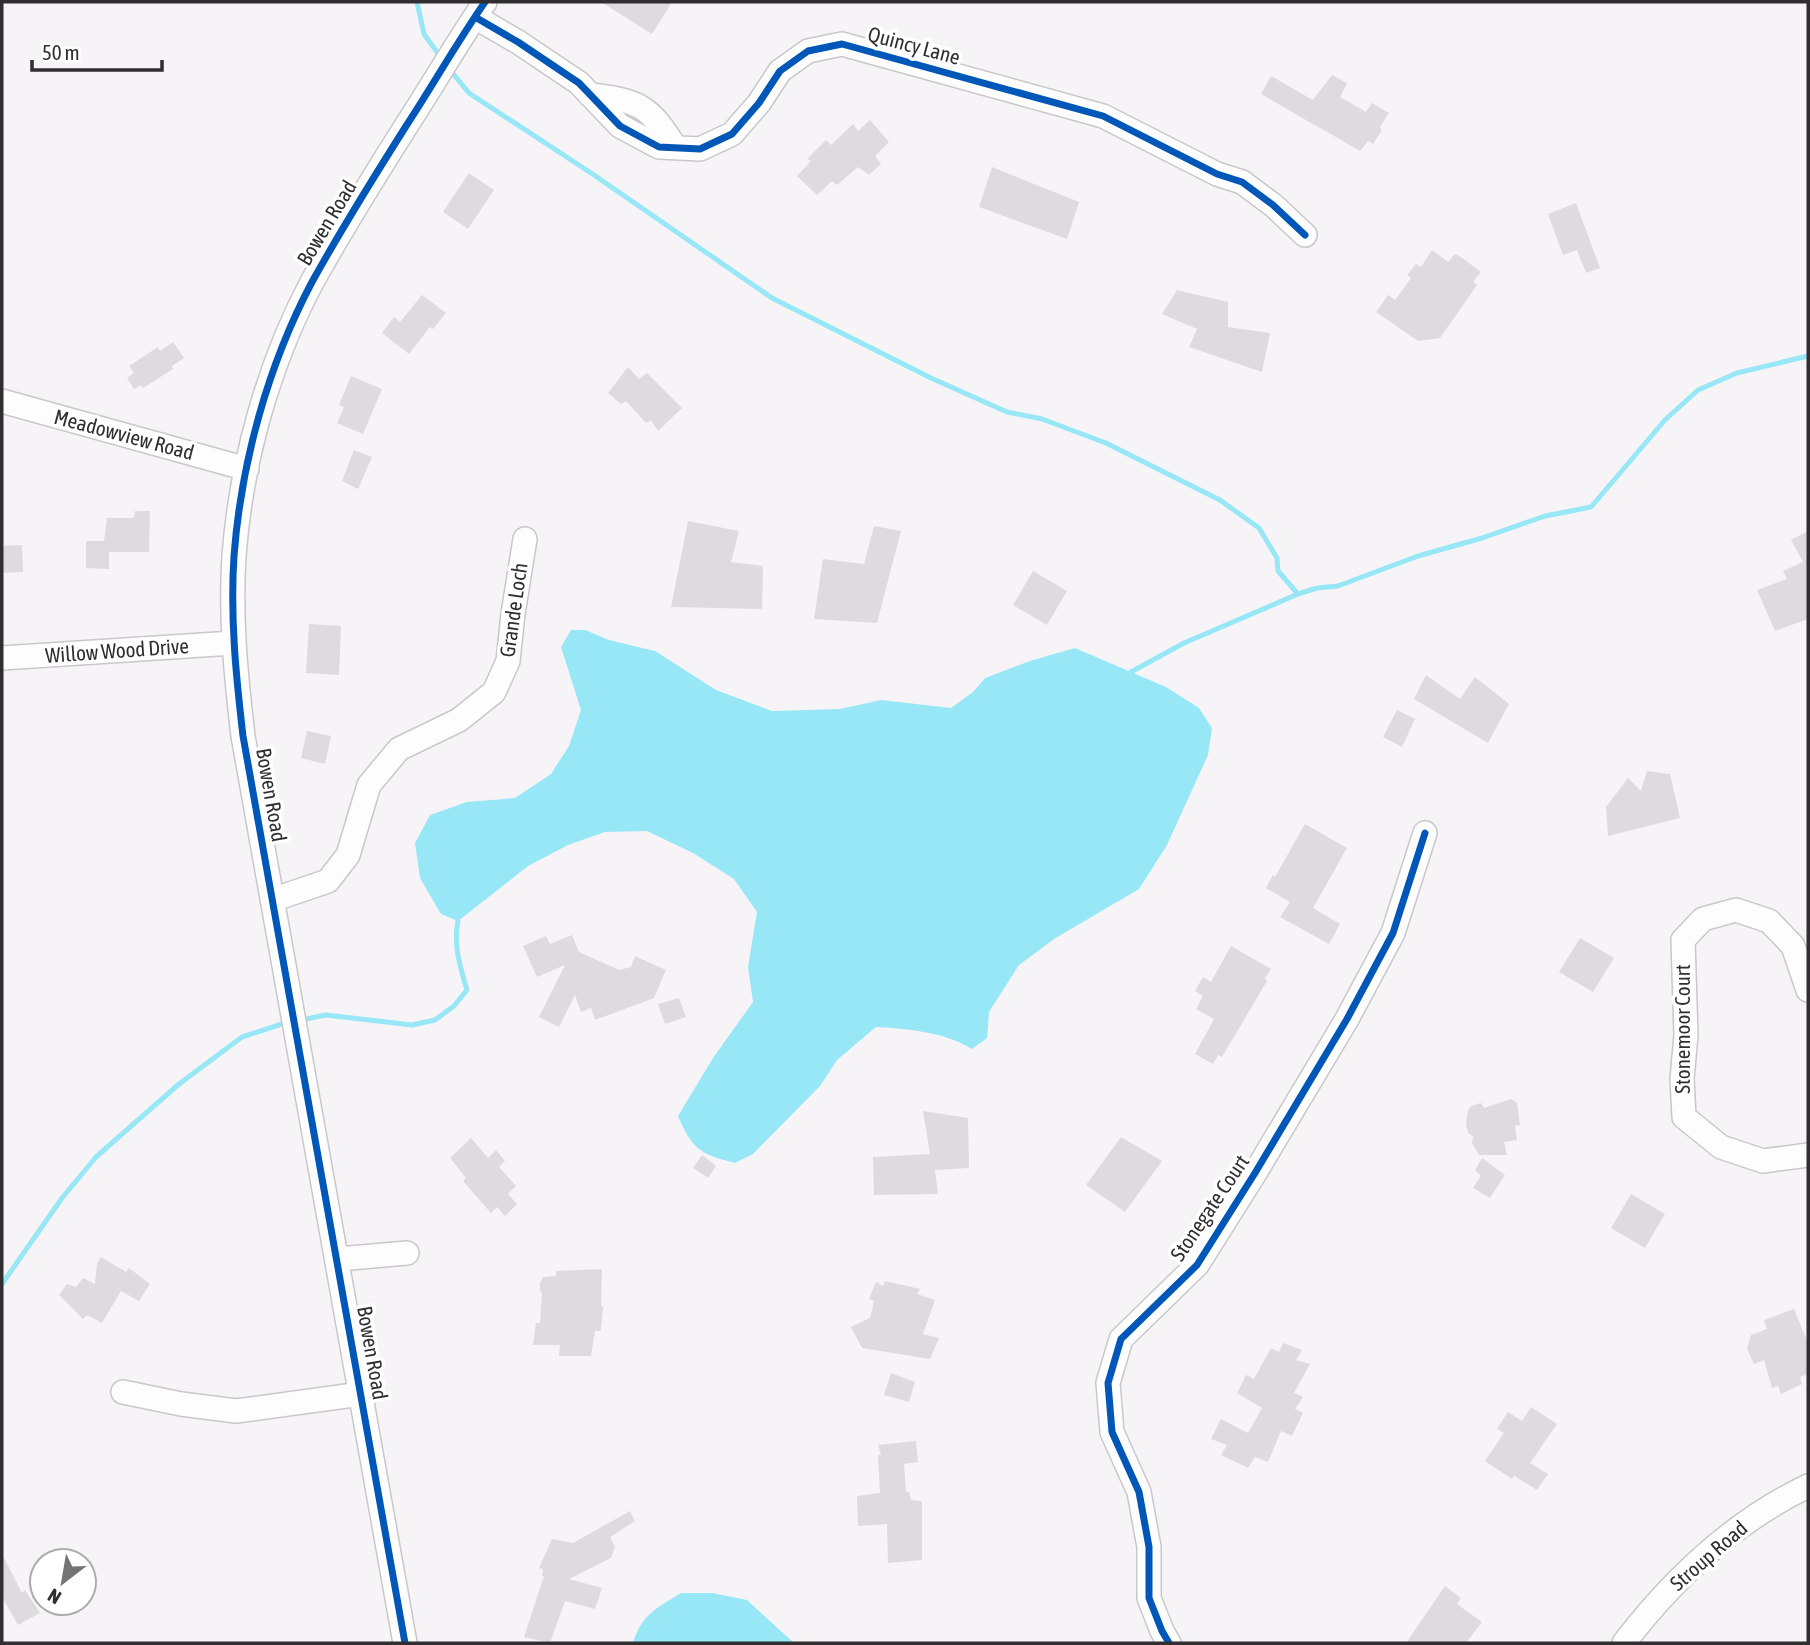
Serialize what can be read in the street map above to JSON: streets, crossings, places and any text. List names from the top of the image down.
{
  "streets": {
    "street": [
      "Quincy Lane",
      "Bowen Road",
      "Meadowview Road",
      "Grande Loch",
      "Willow Wood Drive",
      "Stonemoor Court",
      "Stonegate Court",
      "Stroup Road"
    ]
  },
  "crossings": [
    ["Quincy Lane", "Bowen Road"],
    ["Bowen Road", "Meadowview Road"],
    ["Bowen Road", "Grande Loch"],
    ["Bowen Road", "Willow Wood Drive"]
  ],
  "scale_bar": "50 m",
  "north": "bottom left"
}
